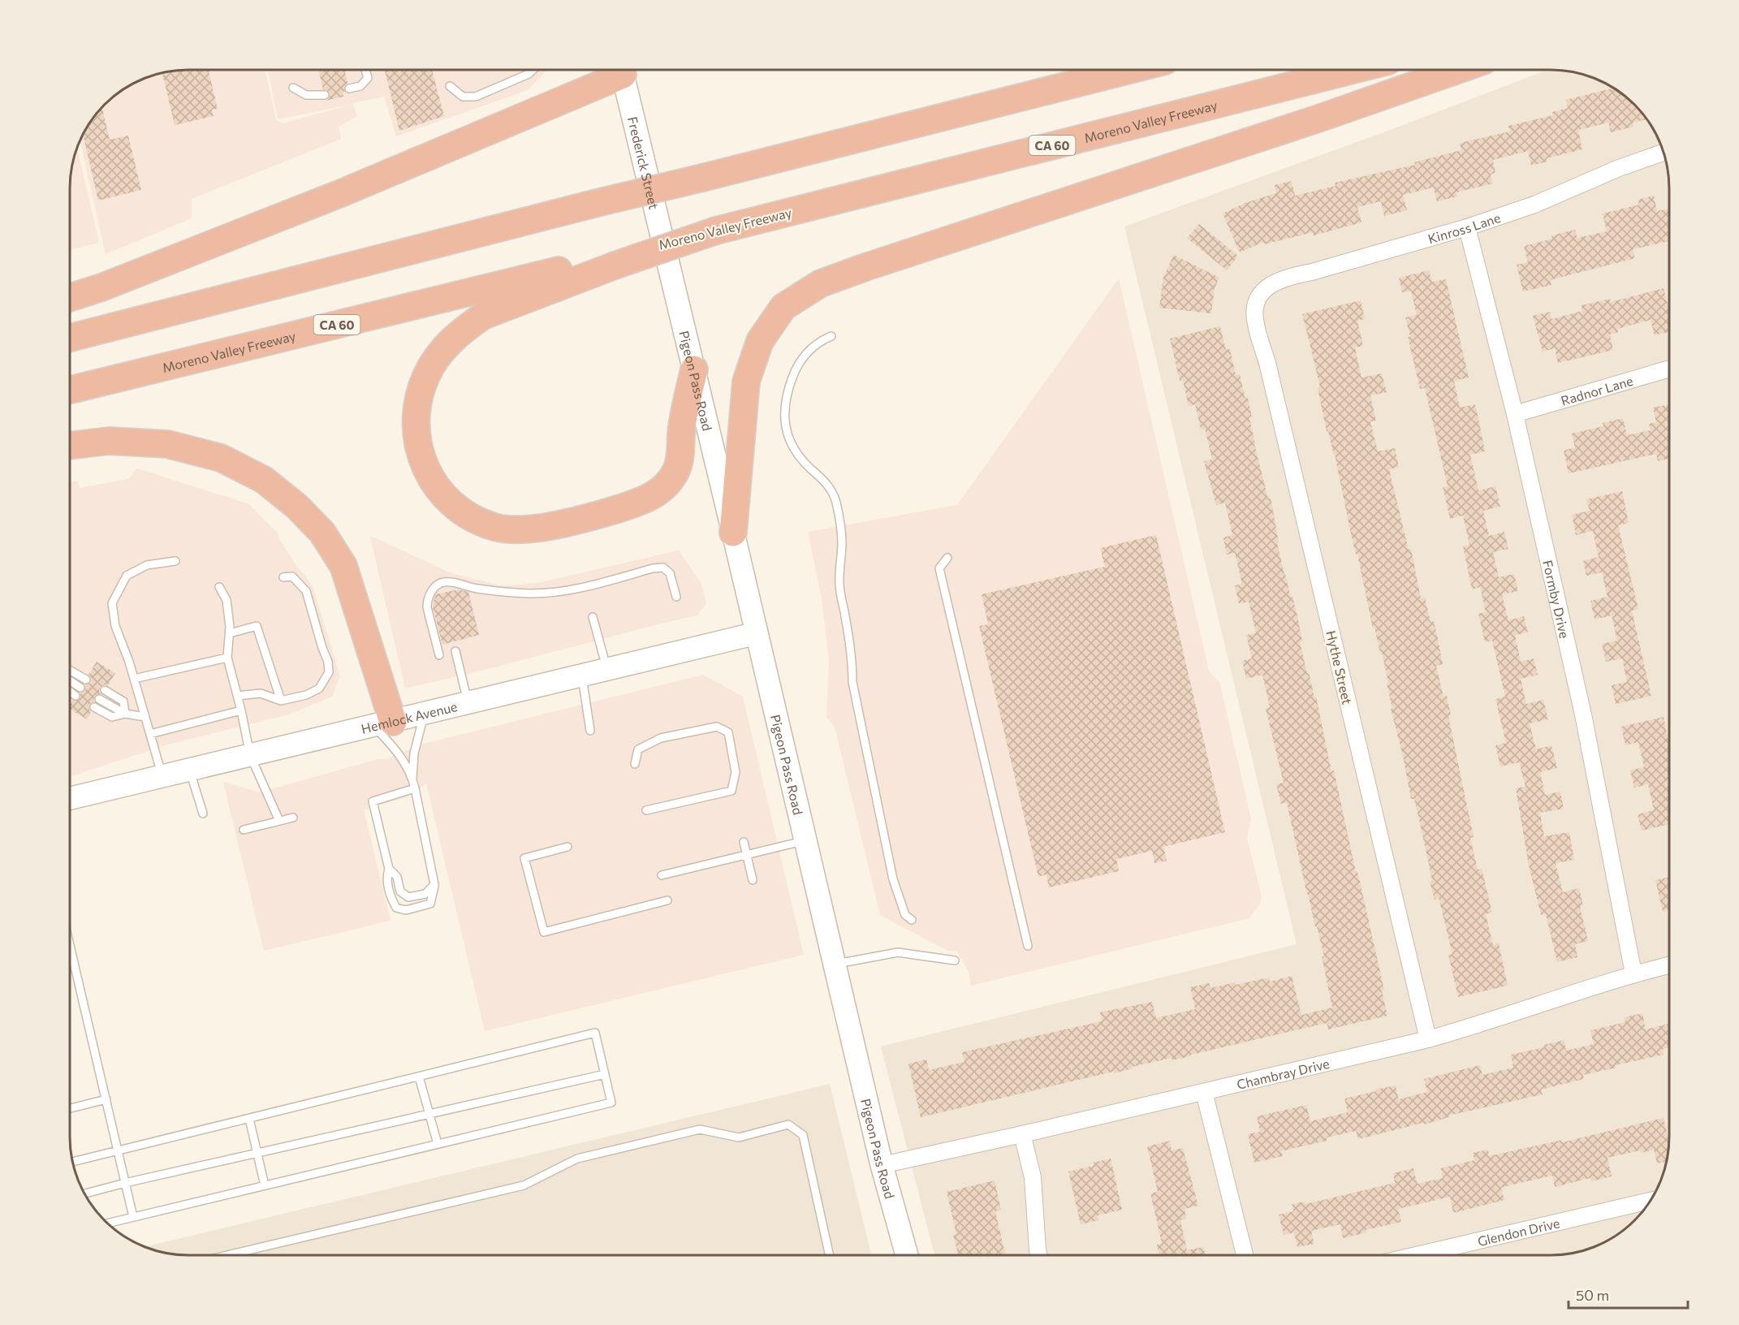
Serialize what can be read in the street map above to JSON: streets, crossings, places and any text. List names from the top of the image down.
{
  "streets": {
    "highway": ["Moreno Valley Freeway", "CA 60"],
    "main road": ["Frederick Street", "Pigeon Pass Road", "Hemlock Avenue"],
    "street": [
      "Kinross Lane",
      "Radnor Lane",
      "Formby Drive",
      "Hythe Street",
      "Chambray Drive",
      "Glendon Drive"
    ]
  },
  "crossings": [
    ["Frederick Street", "Pigeon Pass Road"],
    ["Kinross Lane", "Formby Drive"],
    ["Kinross Lane", "Hythe Street"],
    ["Pigeon Pass Road", "Hemlock Avenue"],
    ["Pigeon Pass Road", "Chambray Drive"],
    ["Radnor Lane", "Formby Drive"],
    ["Formby Drive", "Chambray Drive"],
    ["Hythe Street", "Chambray Drive"]
  ],
  "scale_bar": "50 m"
}
